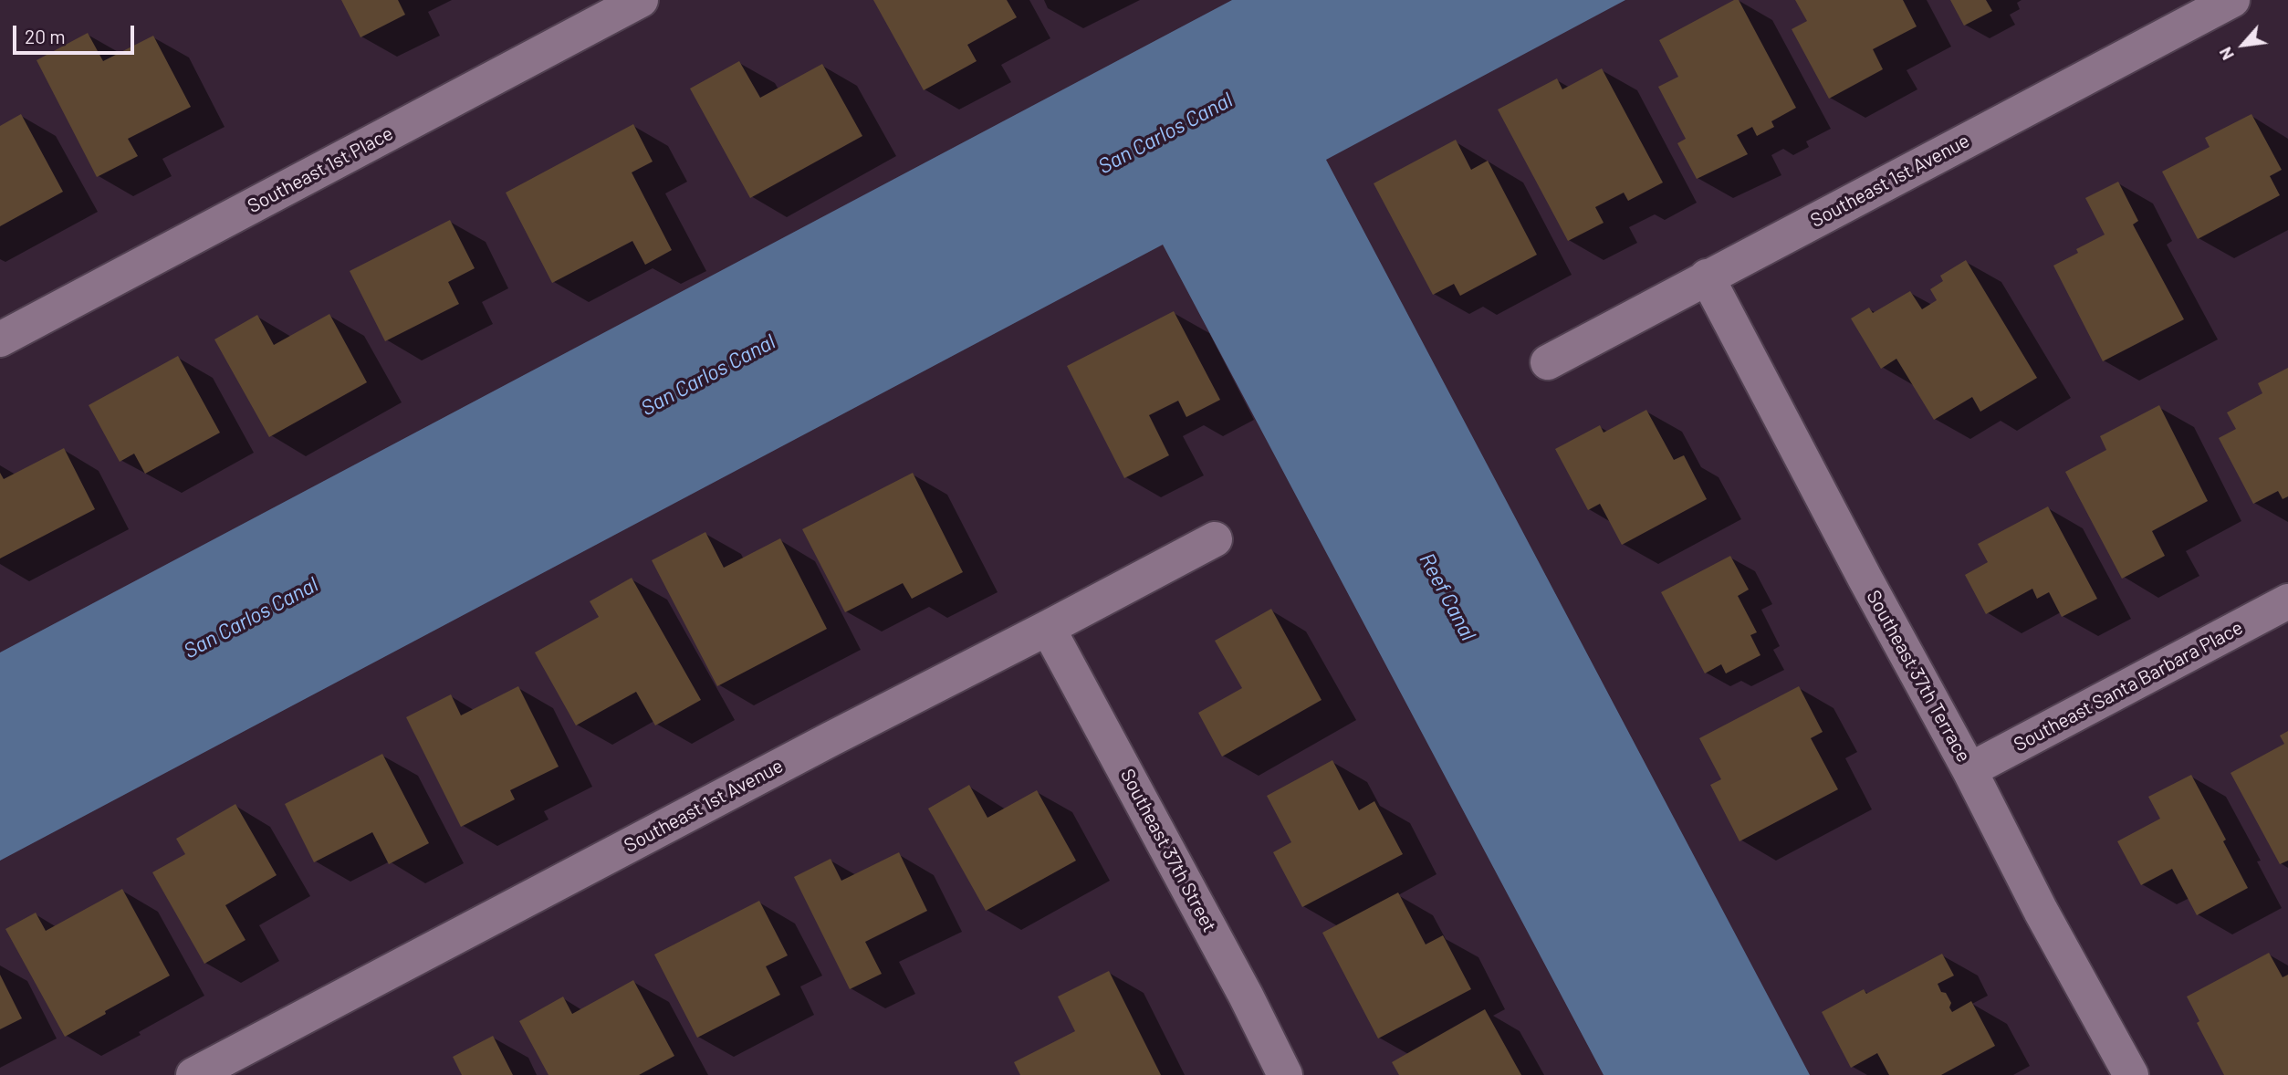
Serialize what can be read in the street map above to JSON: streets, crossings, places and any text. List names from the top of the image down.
{
  "streets": {
    "street": [
      "Southeast 1st Place",
      "Southeast 1st Avenue",
      "Southeast 37th Terrace",
      "Southeast Santa Barbara Place",
      "Southeast 37th Street"
    ]
  },
  "crossings": [
    ["Southeast 1st Avenue", "Southeast 37th Terrace"],
    ["Southeast 1st Avenue", "Southeast 37th Street"],
    ["Southeast 37th Terrace", "Southeast Santa Barbara Place"]
  ],
  "water": ["San Carlos Canal", "Reef Canal"],
  "scale_bar": "20 m",
  "north": "bottom left"
}
